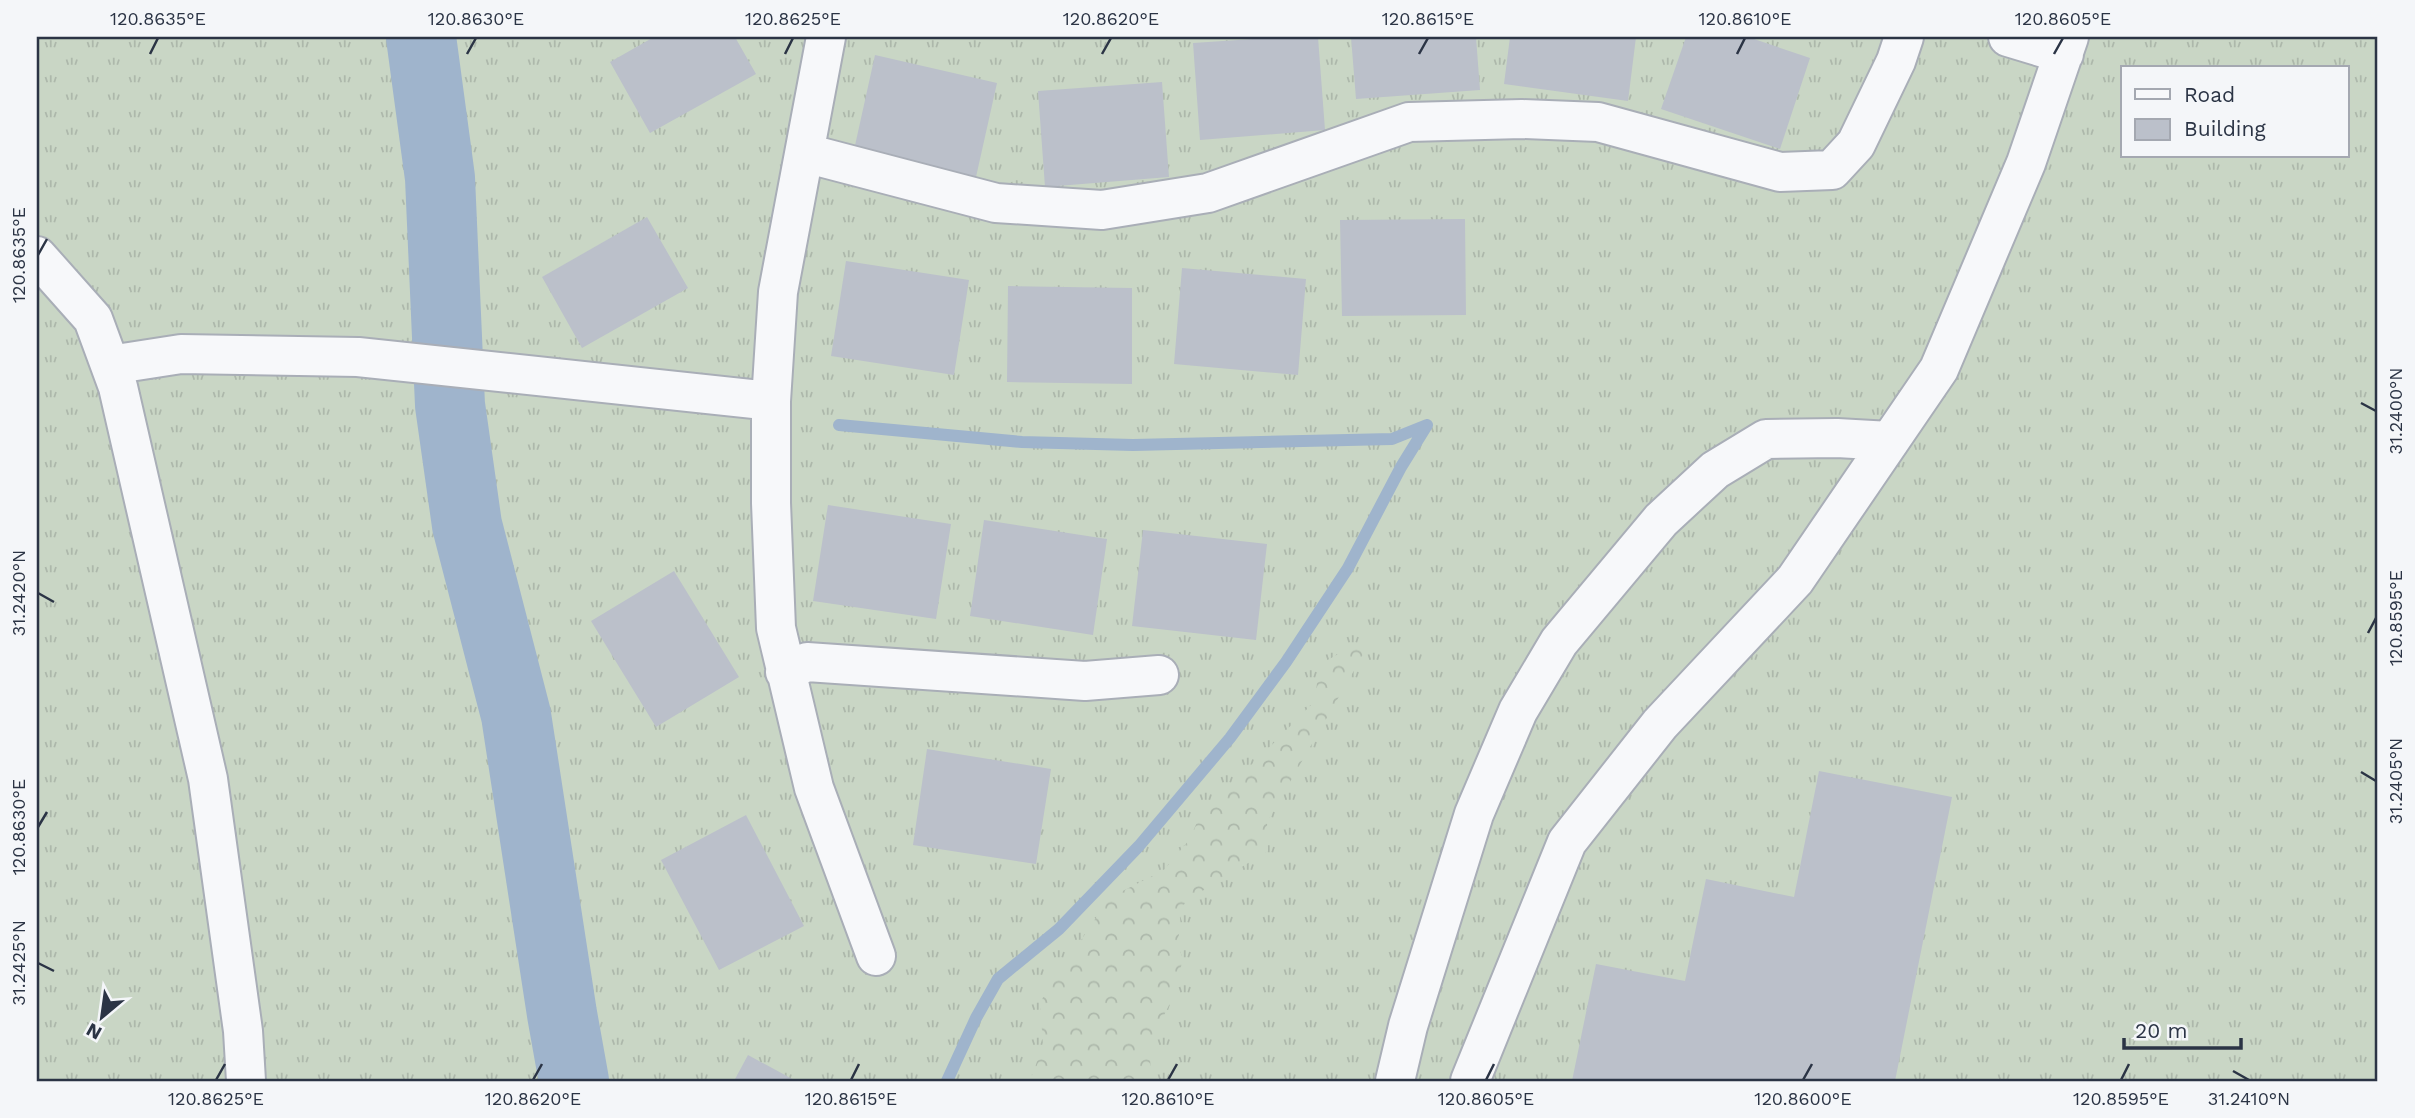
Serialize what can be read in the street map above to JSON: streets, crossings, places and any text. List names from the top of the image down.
{
  "legend": ["Road", "Building"],
  "scale_bar": "20 m",
  "north": "bottom left",
  "coordinates": [
    "120.8635°E",
    "120.8630°E",
    "120.8625°E",
    "120.8620°E",
    "120.8615°E",
    "120.8610°E",
    "120.8605°E",
    "31.2400°N",
    "31.2420°N",
    "120.8595°E",
    "31.2405°N",
    "31.2425°N",
    "120.8600°E",
    "31.2410°N"
  ]
}
